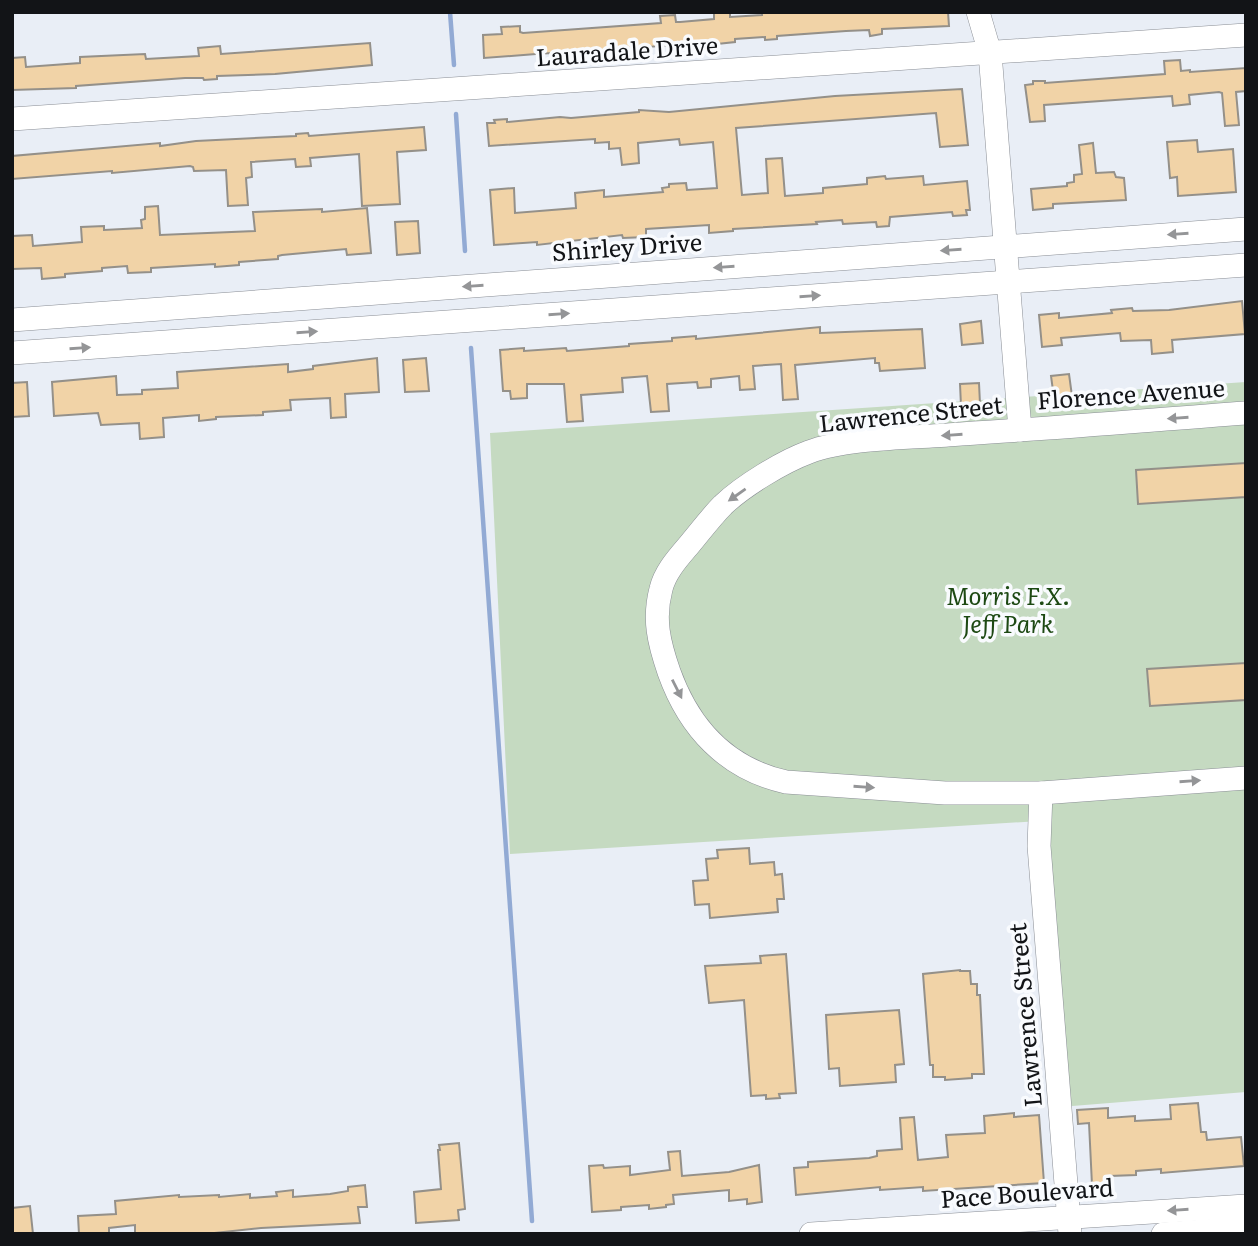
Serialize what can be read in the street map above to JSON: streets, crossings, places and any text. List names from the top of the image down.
{
  "streets": {
    "street": [
      "Lauradale Drive",
      "Shirley Drive",
      "Florence Avenue",
      "Lawrence Street",
      "Pace Boulevard"
    ]
  },
  "crossings": [
    ["Lauradale Drive", "Lawrence Street"],
    ["Shirley Drive", "Lawrence Street"],
    ["Florence Avenue", "Lawrence Street"],
    ["Lawrence Street", "Pace Boulevard"]
  ],
  "parks": ["Morris F.X. Jeff Park"]
}
